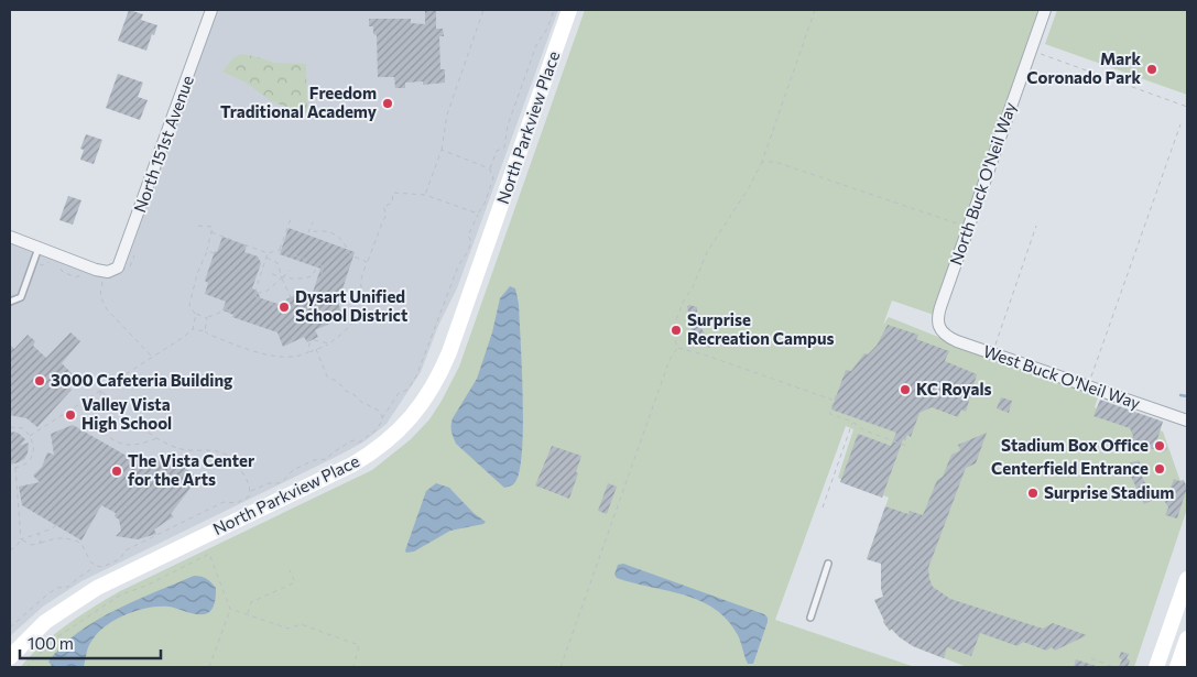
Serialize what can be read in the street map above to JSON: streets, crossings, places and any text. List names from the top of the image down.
{
  "streets": {
    "street": [
      "North Parkview Place",
      "North 151st Avenue",
      "North Buck O'Neil Way",
      "West Buck O'Neil Way"
    ]
  },
  "crossings": [
    ["North Buck O'Neil Way", "West Buck O'Neil Way"]
  ],
  "places": [
    "Mark Coronado Park",
    "Freedom Traditional Academy",
    "Dysart Unified School District",
    "Surprise Recreation Campus",
    "3000 Cafeteria Building",
    "KC Royals",
    "Valley Vista High School",
    "Stadium Box Office",
    "Centerfield Entrance",
    "The Vista Center for the Arts",
    "Surprise Stadium"
  ],
  "scale_bar": "100 m"
}
